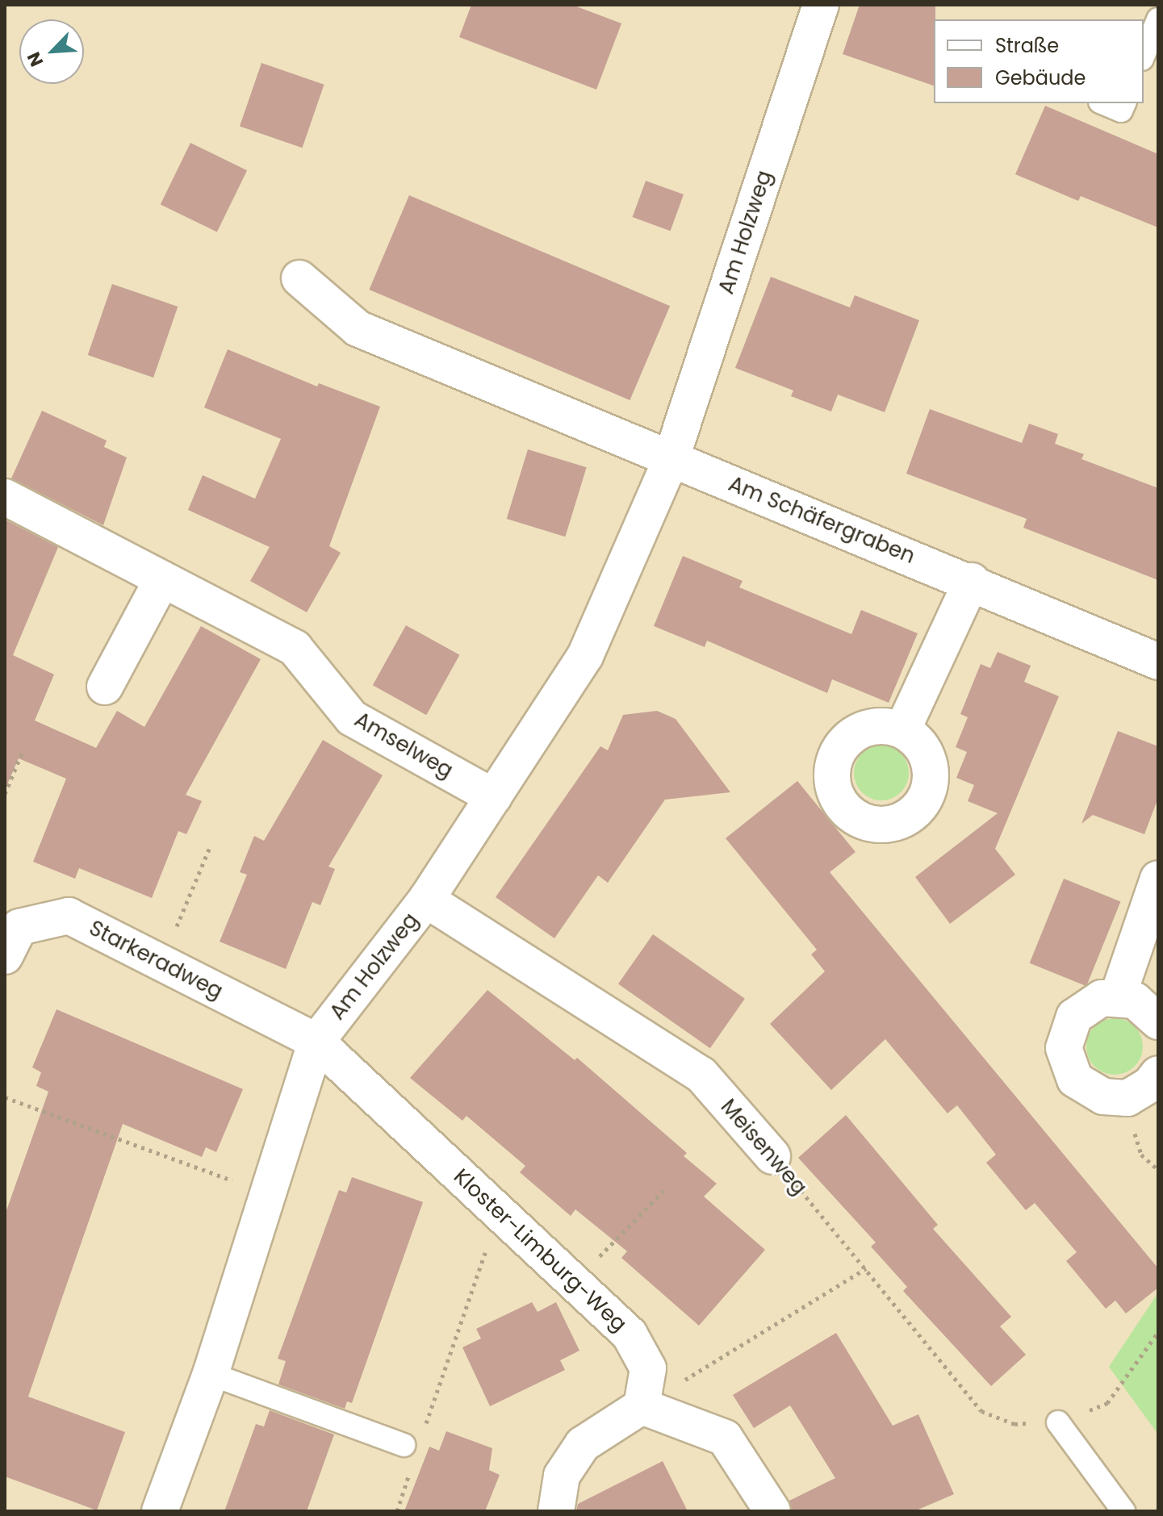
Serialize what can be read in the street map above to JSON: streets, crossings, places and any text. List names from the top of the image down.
{
  "streets": {
    "street": [
      "Am Holzweg",
      "Am Schäfergraben",
      "Amselweg",
      "Starkeradweg",
      "Meisenweg",
      "Kloster-Limburg-Weg"
    ]
  },
  "crossings": [
    ["Am Holzweg", "Am Schäfergraben"],
    ["Am Holzweg", "Amselweg"],
    ["Am Holzweg", "Starkeradweg"],
    ["Am Holzweg", "Meisenweg"],
    ["Am Holzweg", "Kloster-Limburg-Weg"],
    ["Starkeradweg", "Kloster-Limburg-Weg"]
  ],
  "legend": ["Straße", "Gebäude"],
  "north": "bottom left"
}
